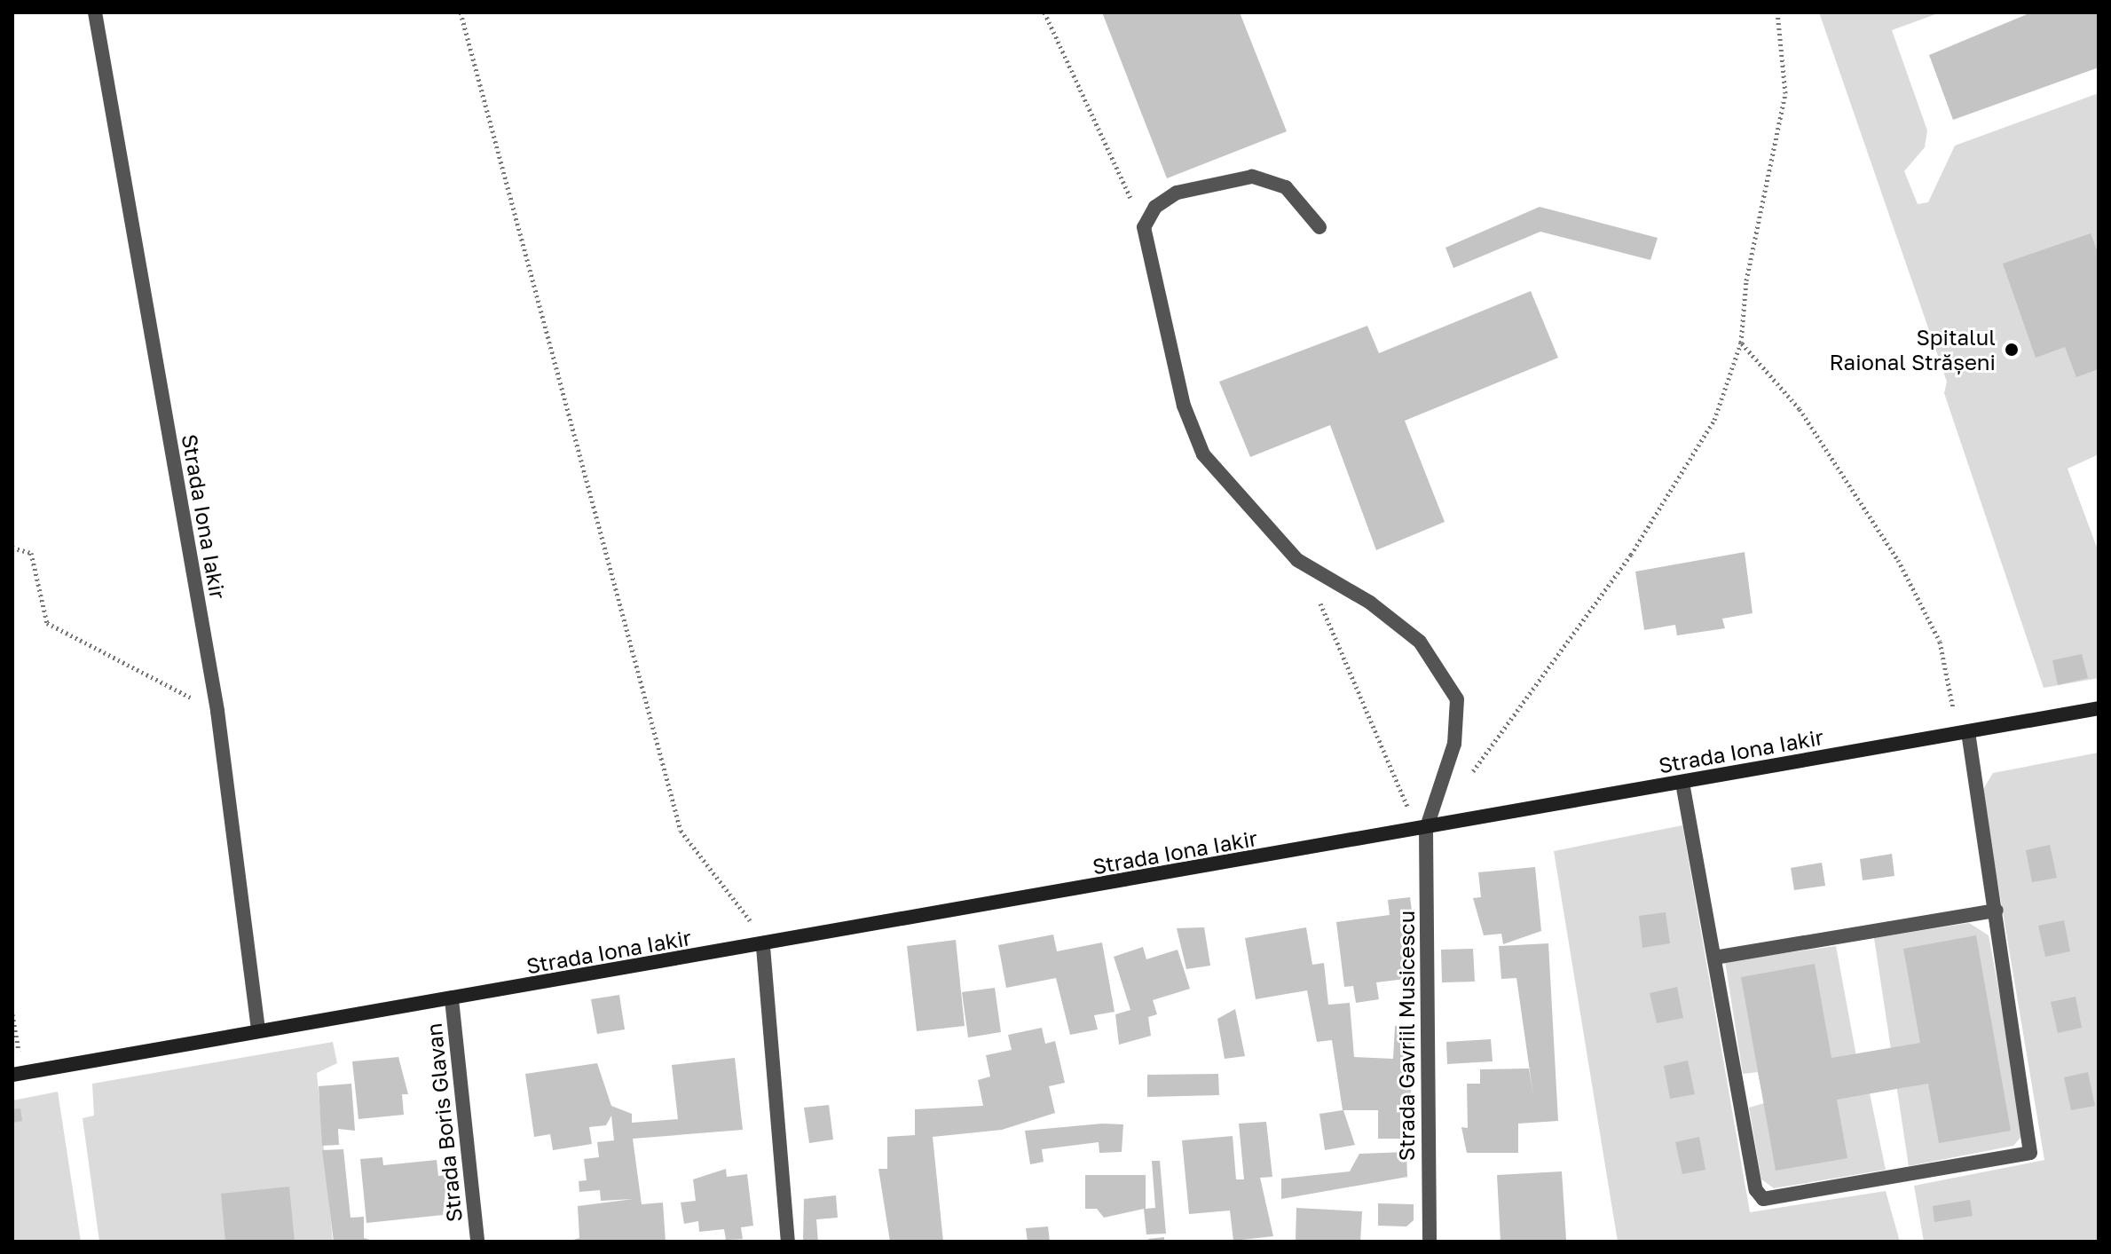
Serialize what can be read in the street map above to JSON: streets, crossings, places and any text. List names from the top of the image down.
{
  "streets": {
    "street": ["Strada Iona Iakir", "Strada Gavriil Musicescu", "Strada Boris Glavan"]
  },
  "crossings": [
    ["Strada Iona Iakir", "Strada Gavriil Musicescu"],
    ["Strada Iona Iakir", "Strada Boris Glavan"]
  ],
  "places": ["Spitalul Raional Strășeni"]
}
